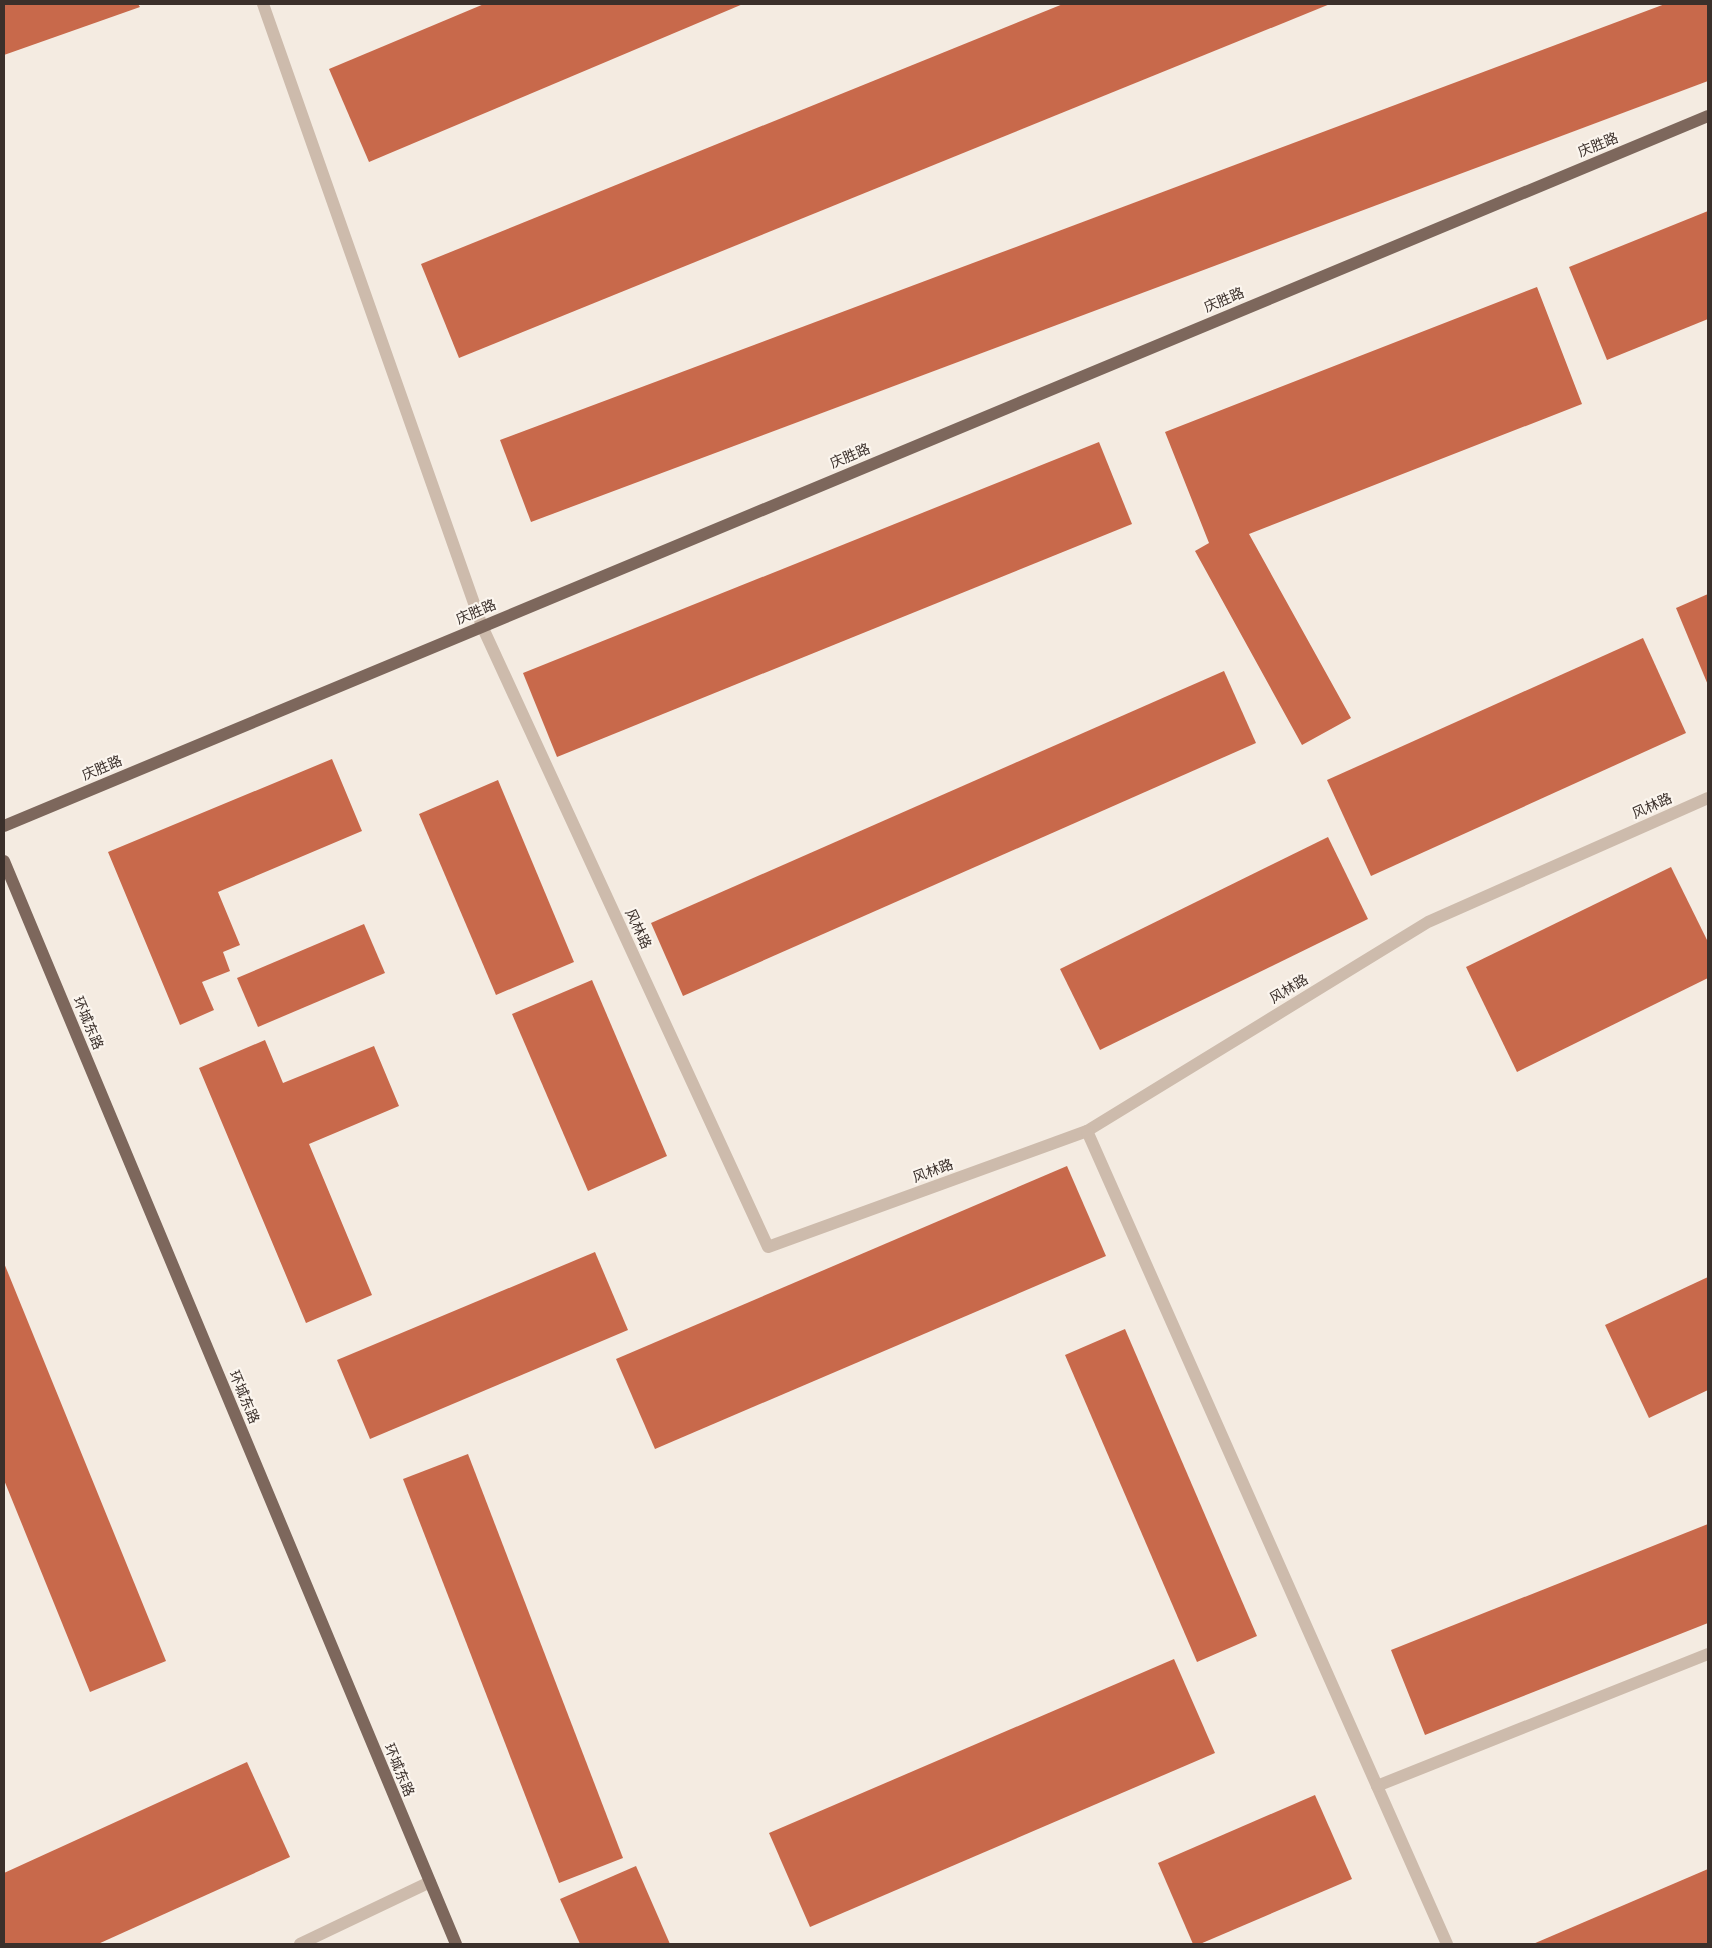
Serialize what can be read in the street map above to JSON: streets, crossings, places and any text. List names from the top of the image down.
{
  "streets": {
    "main road": ["庆胜路", "环城东路"],
    "street": ["风林路"]
  },
  "crossings": [
    ["庆胜路", "风林路"]
  ]
}
